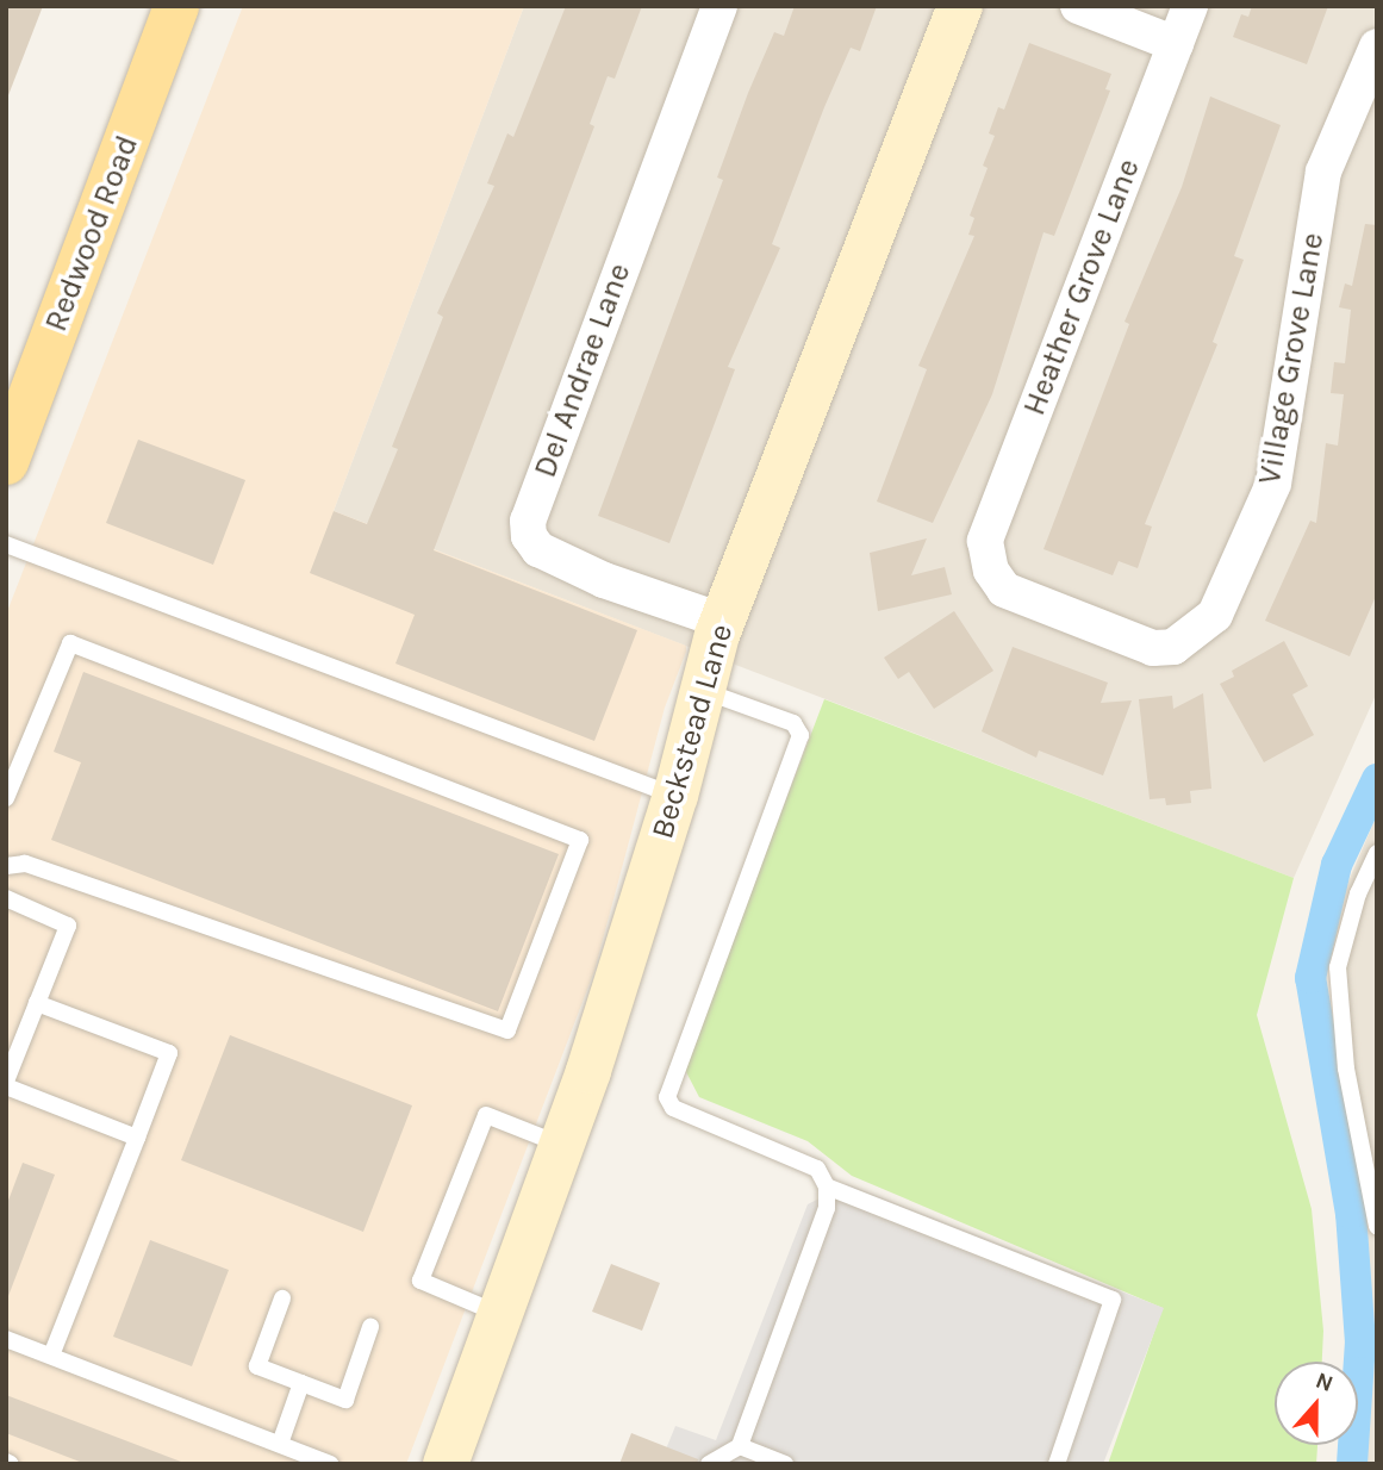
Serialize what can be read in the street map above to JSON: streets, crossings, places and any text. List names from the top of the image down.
{
  "streets": {
    "main road": ["Redwood Road"],
    "street": [
      "Heather Grove Lane",
      "Village Grove Lane",
      "Del Andrae Lane",
      "Beckstead Lane"
    ]
  },
  "crossings": [
    ["Heather Grove Lane", "Village Grove Lane"],
    ["Del Andrae Lane", "Beckstead Lane"]
  ],
  "north": "top"
}
